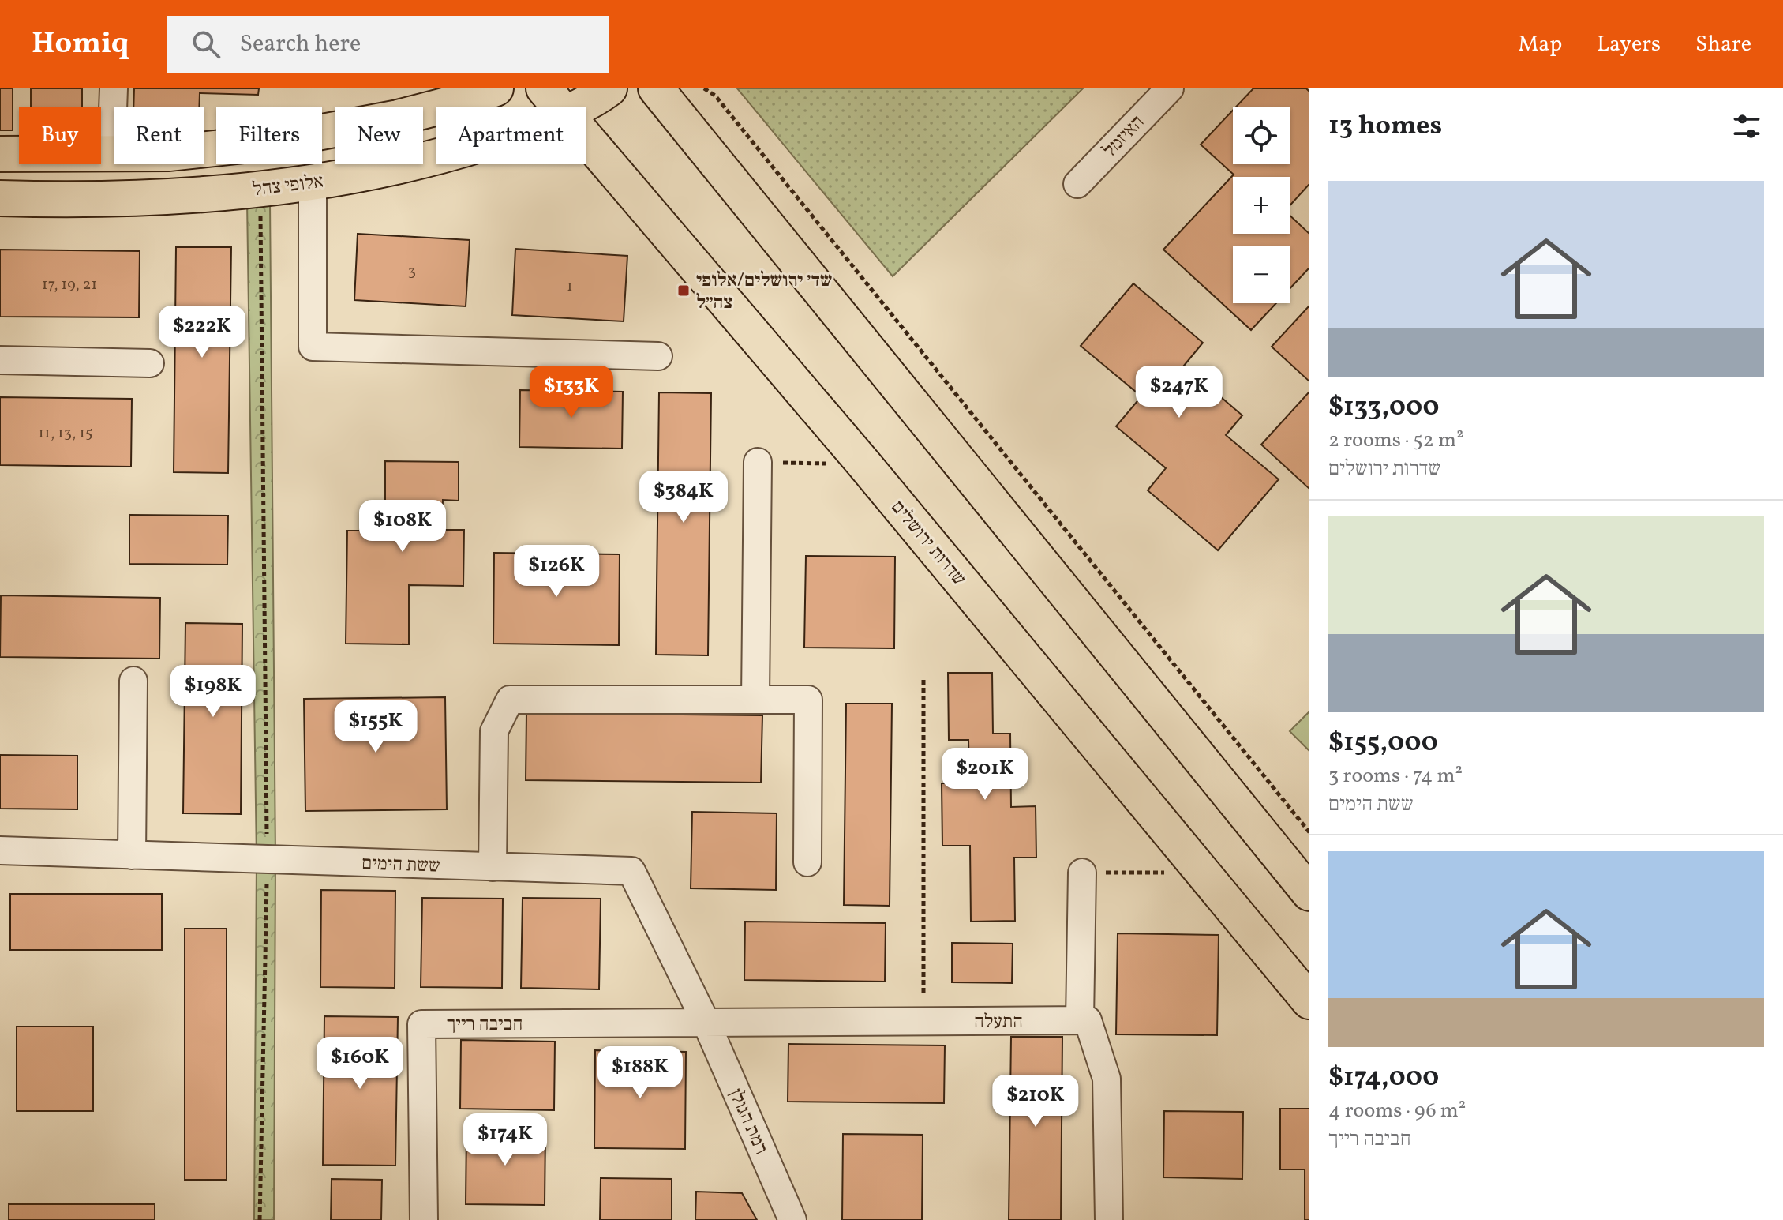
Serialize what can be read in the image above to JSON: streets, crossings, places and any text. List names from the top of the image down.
{
  "streets": {
    "main road": ["אלופי צהל", "שדרות ירושלים"],
    "street": [
      "האיזמל",
      "ששת הימים",
      "התעלה",
      "חביבה רייך",
      "רמת הגולן"
    ]
  },
  "crossings": [
    ["אלופי צהל", "שדרות ירושלים"],
    ["ששת הימים", "התעלה"],
    ["ששת הימים", "חביבה רייך"],
    ["ששת הימים", "רמת הגולן"],
    ["התעלה", "חביבה רייך"],
    ["התעלה", "רמת הגולן"],
    ["חביבה רייך", "רמת הגולן"]
  ],
  "places": {
    "transit": ["שד׳ ירושלים/אלופי צה״ל"]
  },
  "house_numbers": [
    "3",
    "17, 19, 21",
    "1",
    "11, 13, 15"
  ],
  "page": {
    "header": "Homiq",
    "search": "Search here",
    "nav": ["Map", "Layers", "Share"],
    "heading": "13 homes",
    "map_buttons": ["+", "−"],
    "chip": [
      "Buy",
      "Rent",
      "Filters",
      "New",
      "Apartment"
    ],
    "list": [
      {
        "name": "$133,000",
        "note": "2 rooms · 52 m² · שדרות ירושלים"
      },
      {
        "name": "$155,000",
        "note": "3 rooms · 74 m² · ששת הימים"
      },
      {
        "name": "$174,000",
        "note": "4 rooms · 96 m² · חביבה רייך"
      }
    ],
    "price": [
      "$222K",
      "$133K",
      "$247K",
      "$384K",
      "$108K",
      "$126K",
      "$198K",
      "$155K",
      "$201K",
      "$160K",
      "$188K",
      "$210K",
      "$174K"
    ]
  }
}
